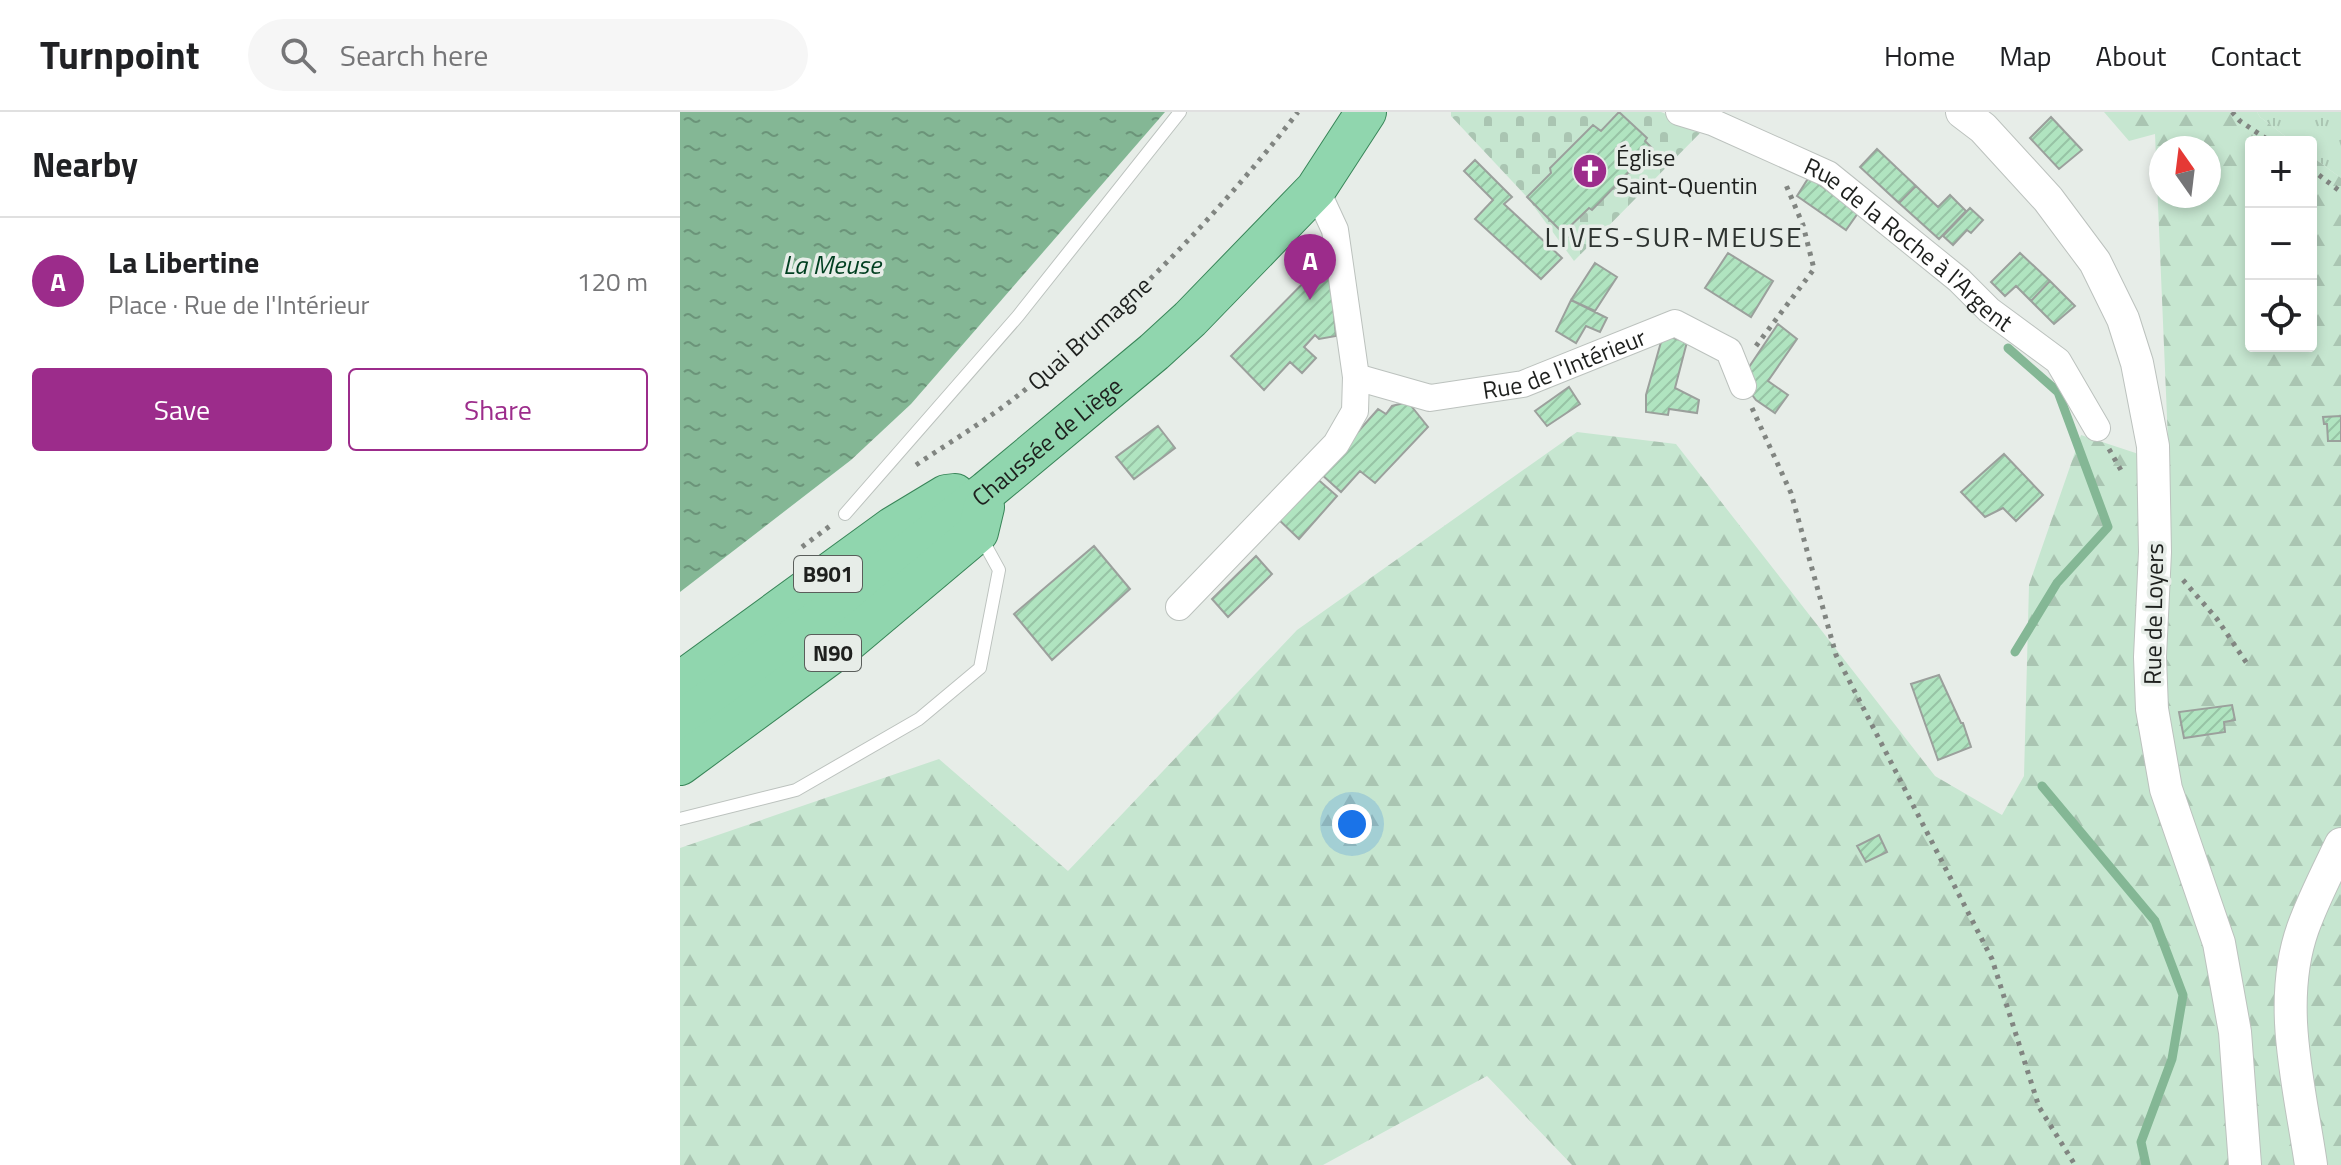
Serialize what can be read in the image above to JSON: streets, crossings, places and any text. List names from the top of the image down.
{
  "streets": {
    "main road": ["Chaussée de Liège", "B901", "N90"],
    "street": ["Rue de la Roche à l'Argent", "Rue de l'Intérieur", "Rue de Loyers"],
    "path": ["Quai Brumagne"]
  },
  "crossings": [
    ["Chaussée de Liège", "B901"]
  ],
  "districts": ["LIVES-SUR-MEUSE"],
  "water": ["La Meuse"],
  "places": {
    "church": ["Église Saint-Quentin"]
  },
  "north": "top",
  "page": {
    "header": "Turnpoint",
    "search": "Search here",
    "nav": [
      "Home",
      "Map",
      "About",
      "Contact"
    ],
    "heading": "Nearby",
    "map_buttons": ["+", "−"],
    "list": [
      {
        "mark": "A",
        "name": "La Libertine",
        "note": "Place · Rue de l'Intérieur",
        "value": "120 m"
      }
    ],
    "pins": "A",
    "buttons": ["Save", "Share"]
  }
}
